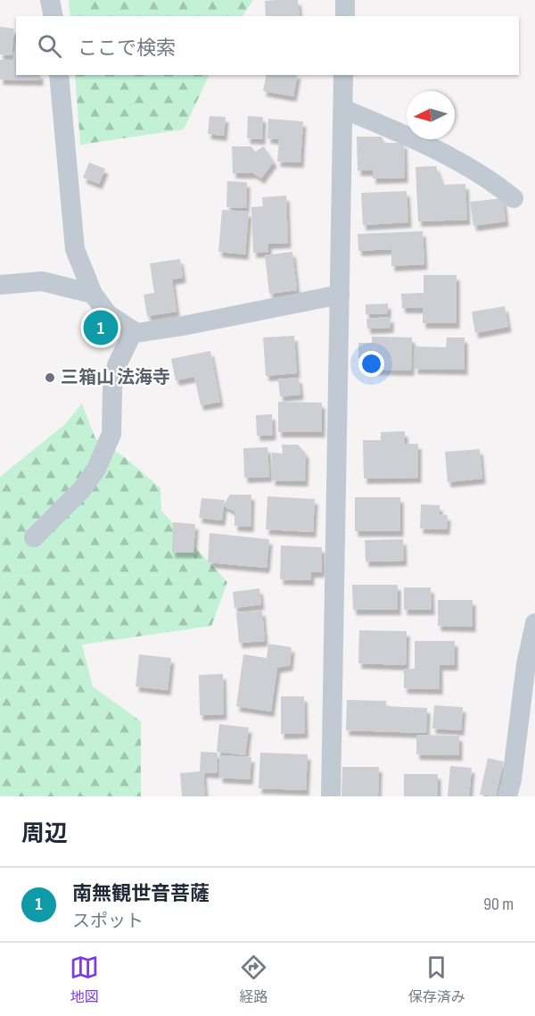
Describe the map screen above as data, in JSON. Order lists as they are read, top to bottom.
{
  "places": ["三箱山 法海寺"],
  "north": "left",
  "page": {
    "search": "ここで検索",
    "pins": "1",
    "heading": "周辺",
    "list": [
      {
        "mark": "1",
        "name": "南無観世音菩薩",
        "note": "スポット",
        "value": "90 m"
      }
    ],
    "nav": ["地図", "経路", "保存済み"]
  }
}
